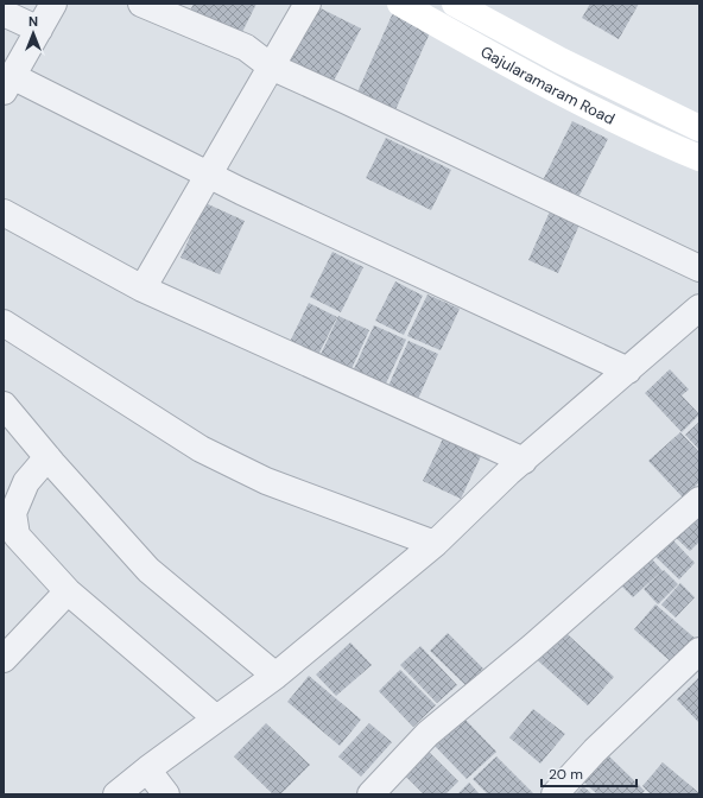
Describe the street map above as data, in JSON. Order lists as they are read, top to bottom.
{
  "streets": {
    "main road": ["Gajularamaram Road"]
  },
  "scale_bar": "20 m",
  "north": "top"
}
